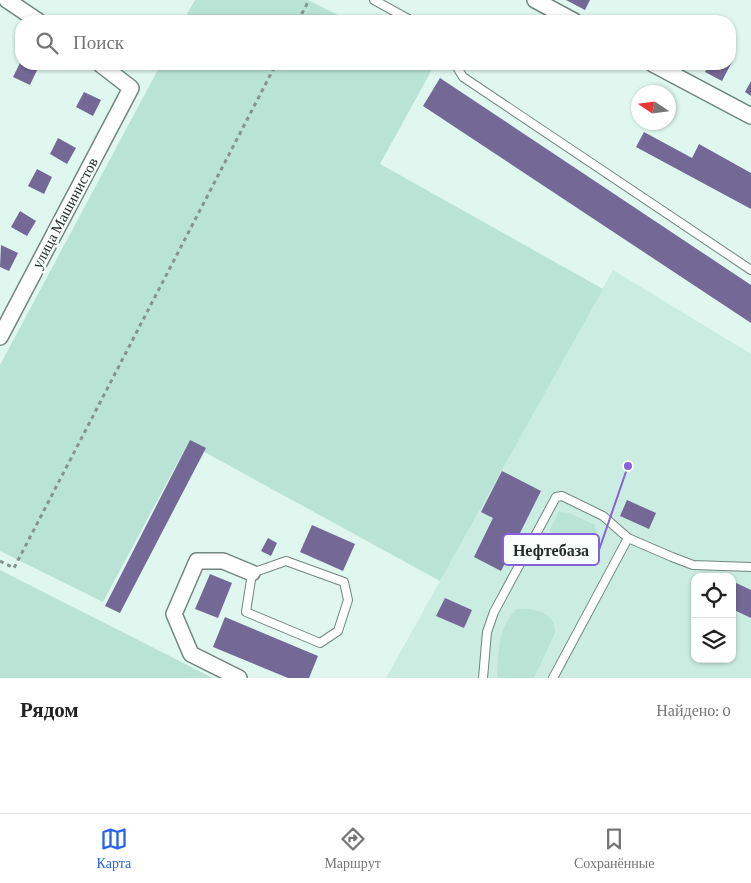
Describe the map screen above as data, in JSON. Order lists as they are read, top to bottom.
{
  "streets": {
    "street": ["улица Машинистов"]
  },
  "places": ["Нефтебаза"],
  "north": "left",
  "page": {
    "search": "Поиск",
    "heading": ["Рядом", "Найдено: 0"],
    "nav": ["Карта", "Маршрут", "Сохранённые"]
  }
}
